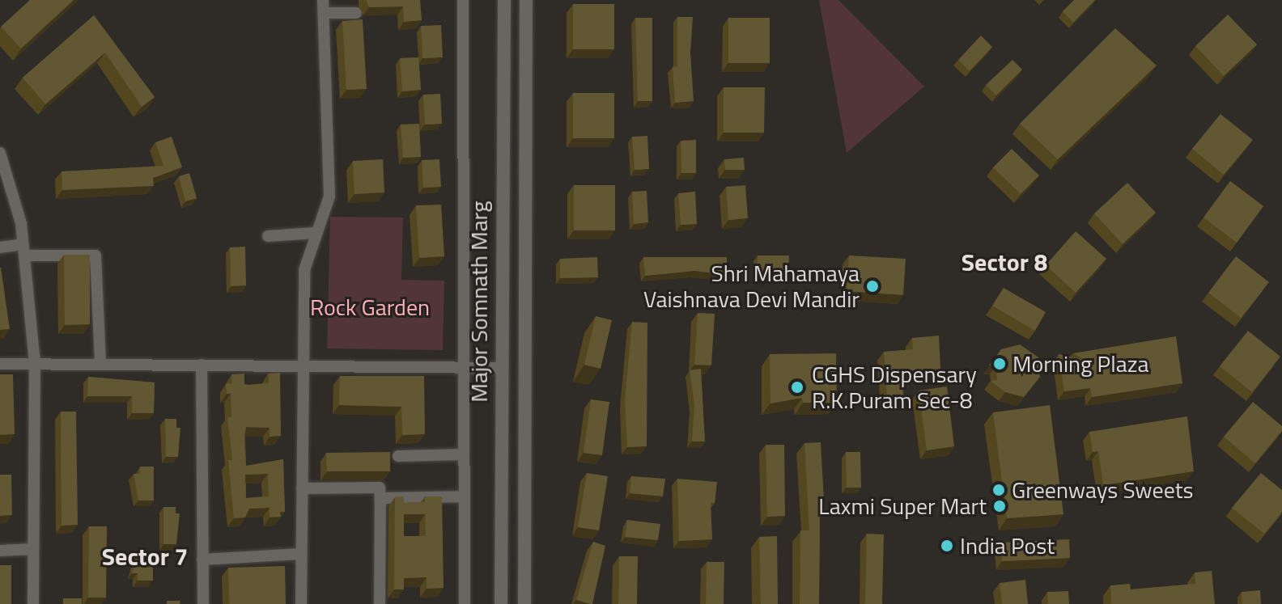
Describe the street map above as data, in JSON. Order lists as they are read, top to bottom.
{
  "streets": {
    "street": ["Major Somnath Marg"]
  },
  "districts": ["Sector 8", "Sector 7"],
  "parks": ["Rock Garden"],
  "places": [
    "Shri Mahamaya Vaishnava Devi Mandir",
    "Morning Plaza",
    "CGHS Dispensary R.K.Puram Sec-8",
    "Greenways Sweets",
    "Laxmi Super Mart",
    "India Post"
  ]
}
